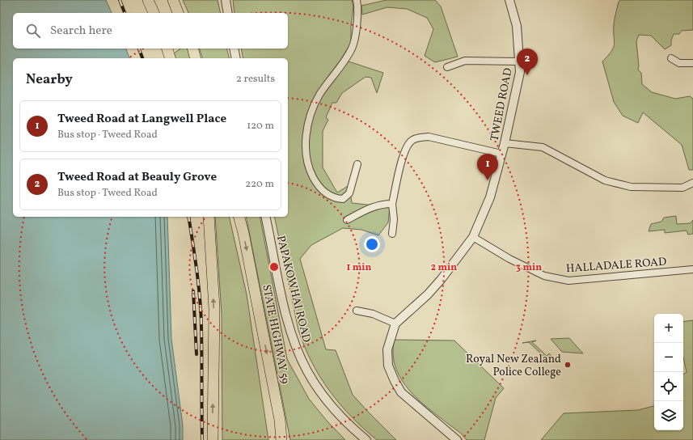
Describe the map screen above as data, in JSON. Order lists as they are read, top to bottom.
{
  "streets": {
    "main road": ["STATE HIGHWAY 59"],
    "street": ["TWEED ROAD", "HALLADALE ROAD", "PAPAKOWHAI ROAD"]
  },
  "crossings": [
    ["TWEED ROAD", "HALLADALE ROAD"]
  ],
  "places": ["Royal New Zealand Police College"],
  "page": {
    "search": "Search here",
    "pins": ["2", "1"],
    "heading": ["Nearby", "2 results"],
    "list": [
      {
        "mark": "1",
        "name": "Tweed Road at Langwell Place",
        "note": "Bus stop · Tweed Road",
        "value": "120 m"
      },
      {
        "mark": "2",
        "name": "Tweed Road at Beauly Grove",
        "note": "Bus stop · Tweed Road",
        "value": "220 m"
      }
    ],
    "map_buttons": ["+", "−"]
  },
  "rings": ["1 min", "2 min", "3 min"]
}
